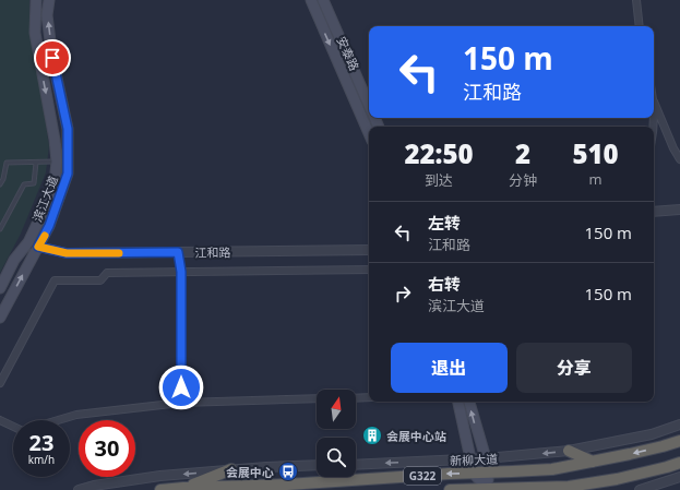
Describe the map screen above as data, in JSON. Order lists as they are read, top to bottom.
{
  "streets": {
    "highway": ["新柳大道", "G322"],
    "main road": ["安泰路", "滨江大道"],
    "street": ["江和路"]
  },
  "crossings": [
    ["滨江大道", "江和路"]
  ],
  "places": {
    "building": ["会展中心站"],
    "bus stop": ["会展中心"]
  },
  "north": "top",
  "page": {
    "turn": ["150 m", "江和路"],
    "eta": [
      "22:50",
      "到达",
      "2",
      "分钟",
      "510",
      "m"
    ],
    "list": [
      {
        "name": "左转",
        "note": "江和路",
        "value": "150 m"
      },
      {
        "name": "右转",
        "note": "滨江大道",
        "value": "150 m"
      }
    ],
    "buttons": ["退出", "分享"],
    "speed": "23 km/h",
    "limit": "30"
  }
}
